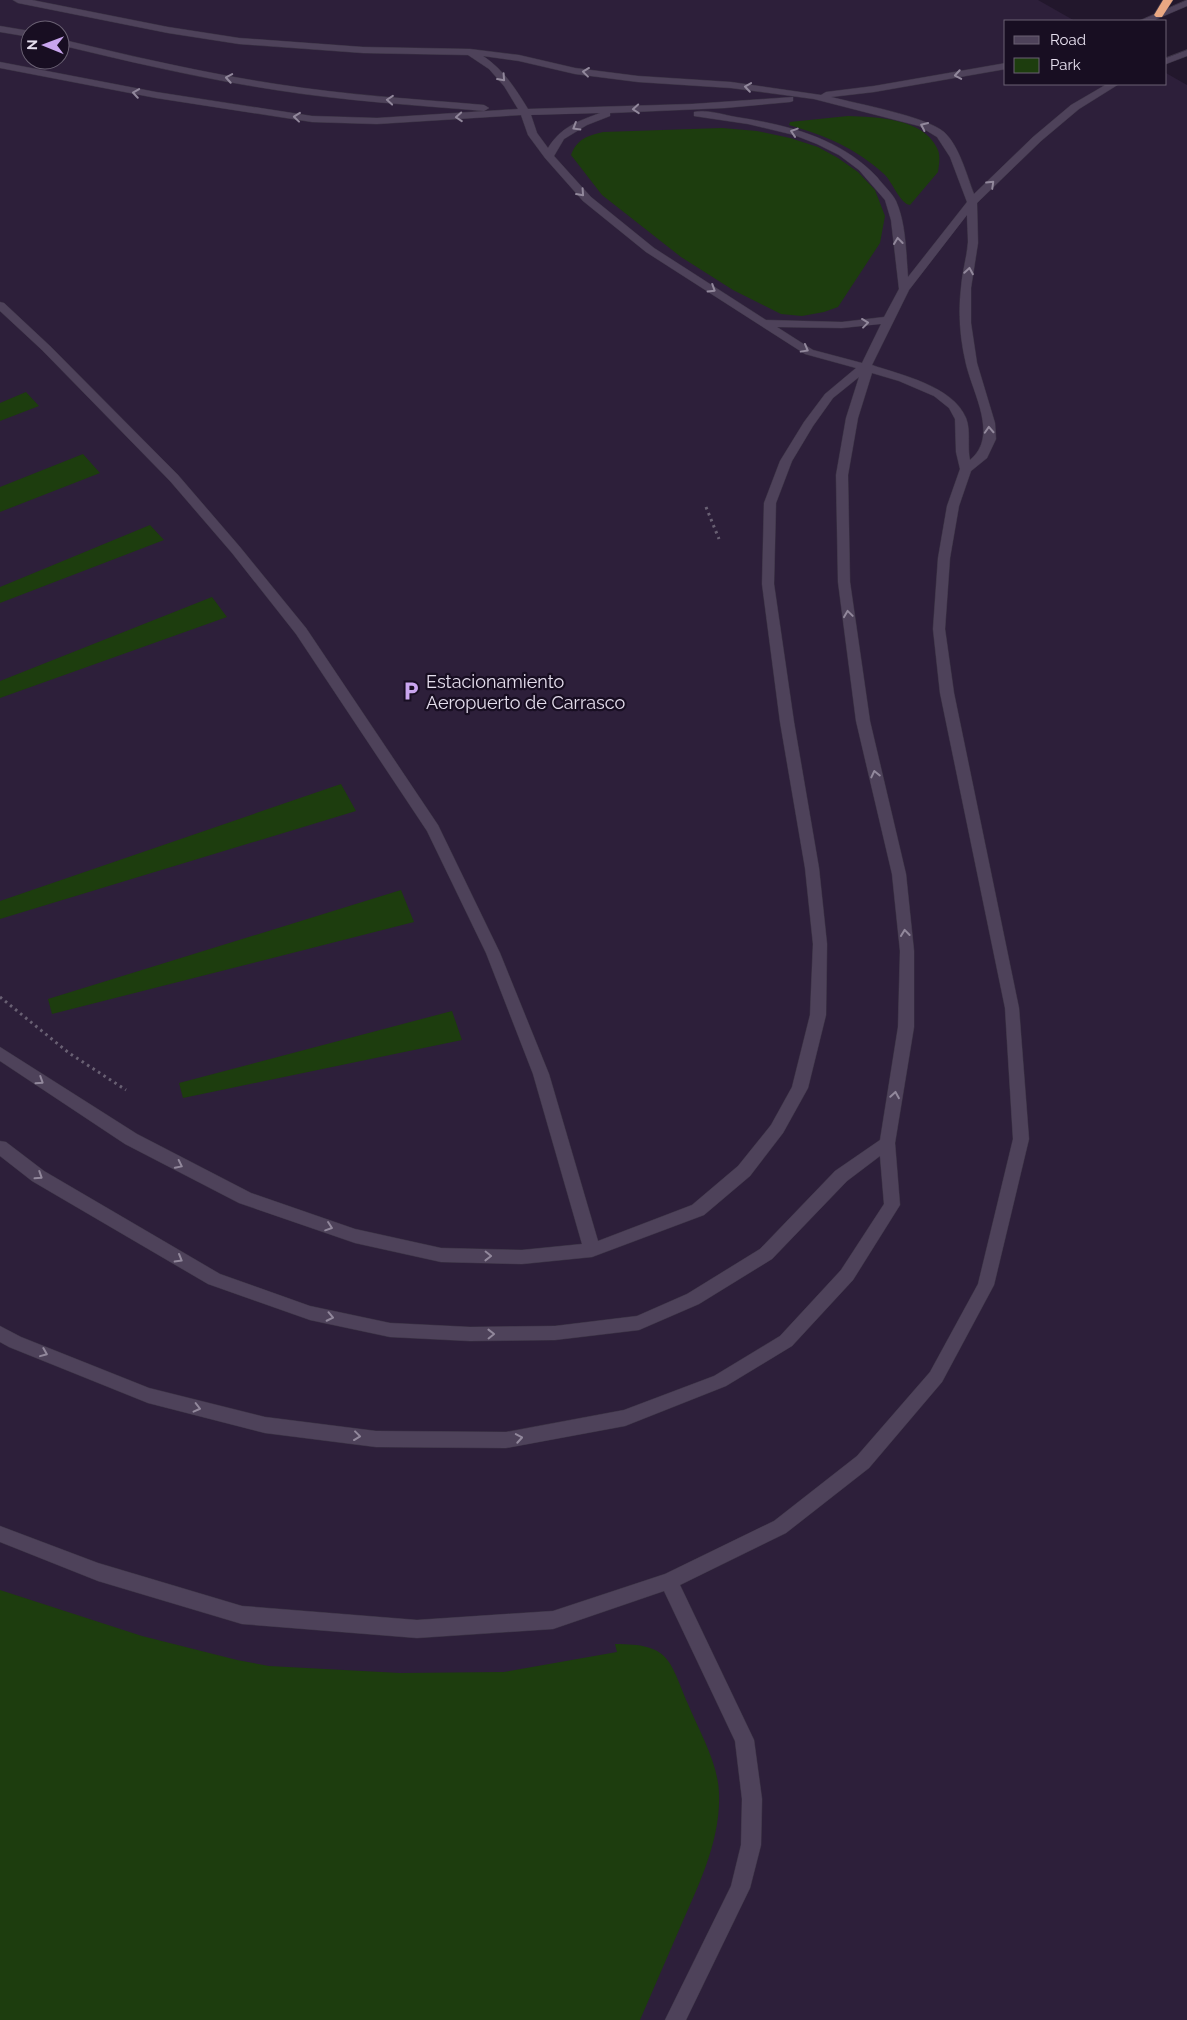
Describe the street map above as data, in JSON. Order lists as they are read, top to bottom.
{
  "places": {
    "parking": ["Estacionamiento Aeropuerto de Carrasco"]
  },
  "legend": ["Road", "Park"],
  "north": "left"
}
